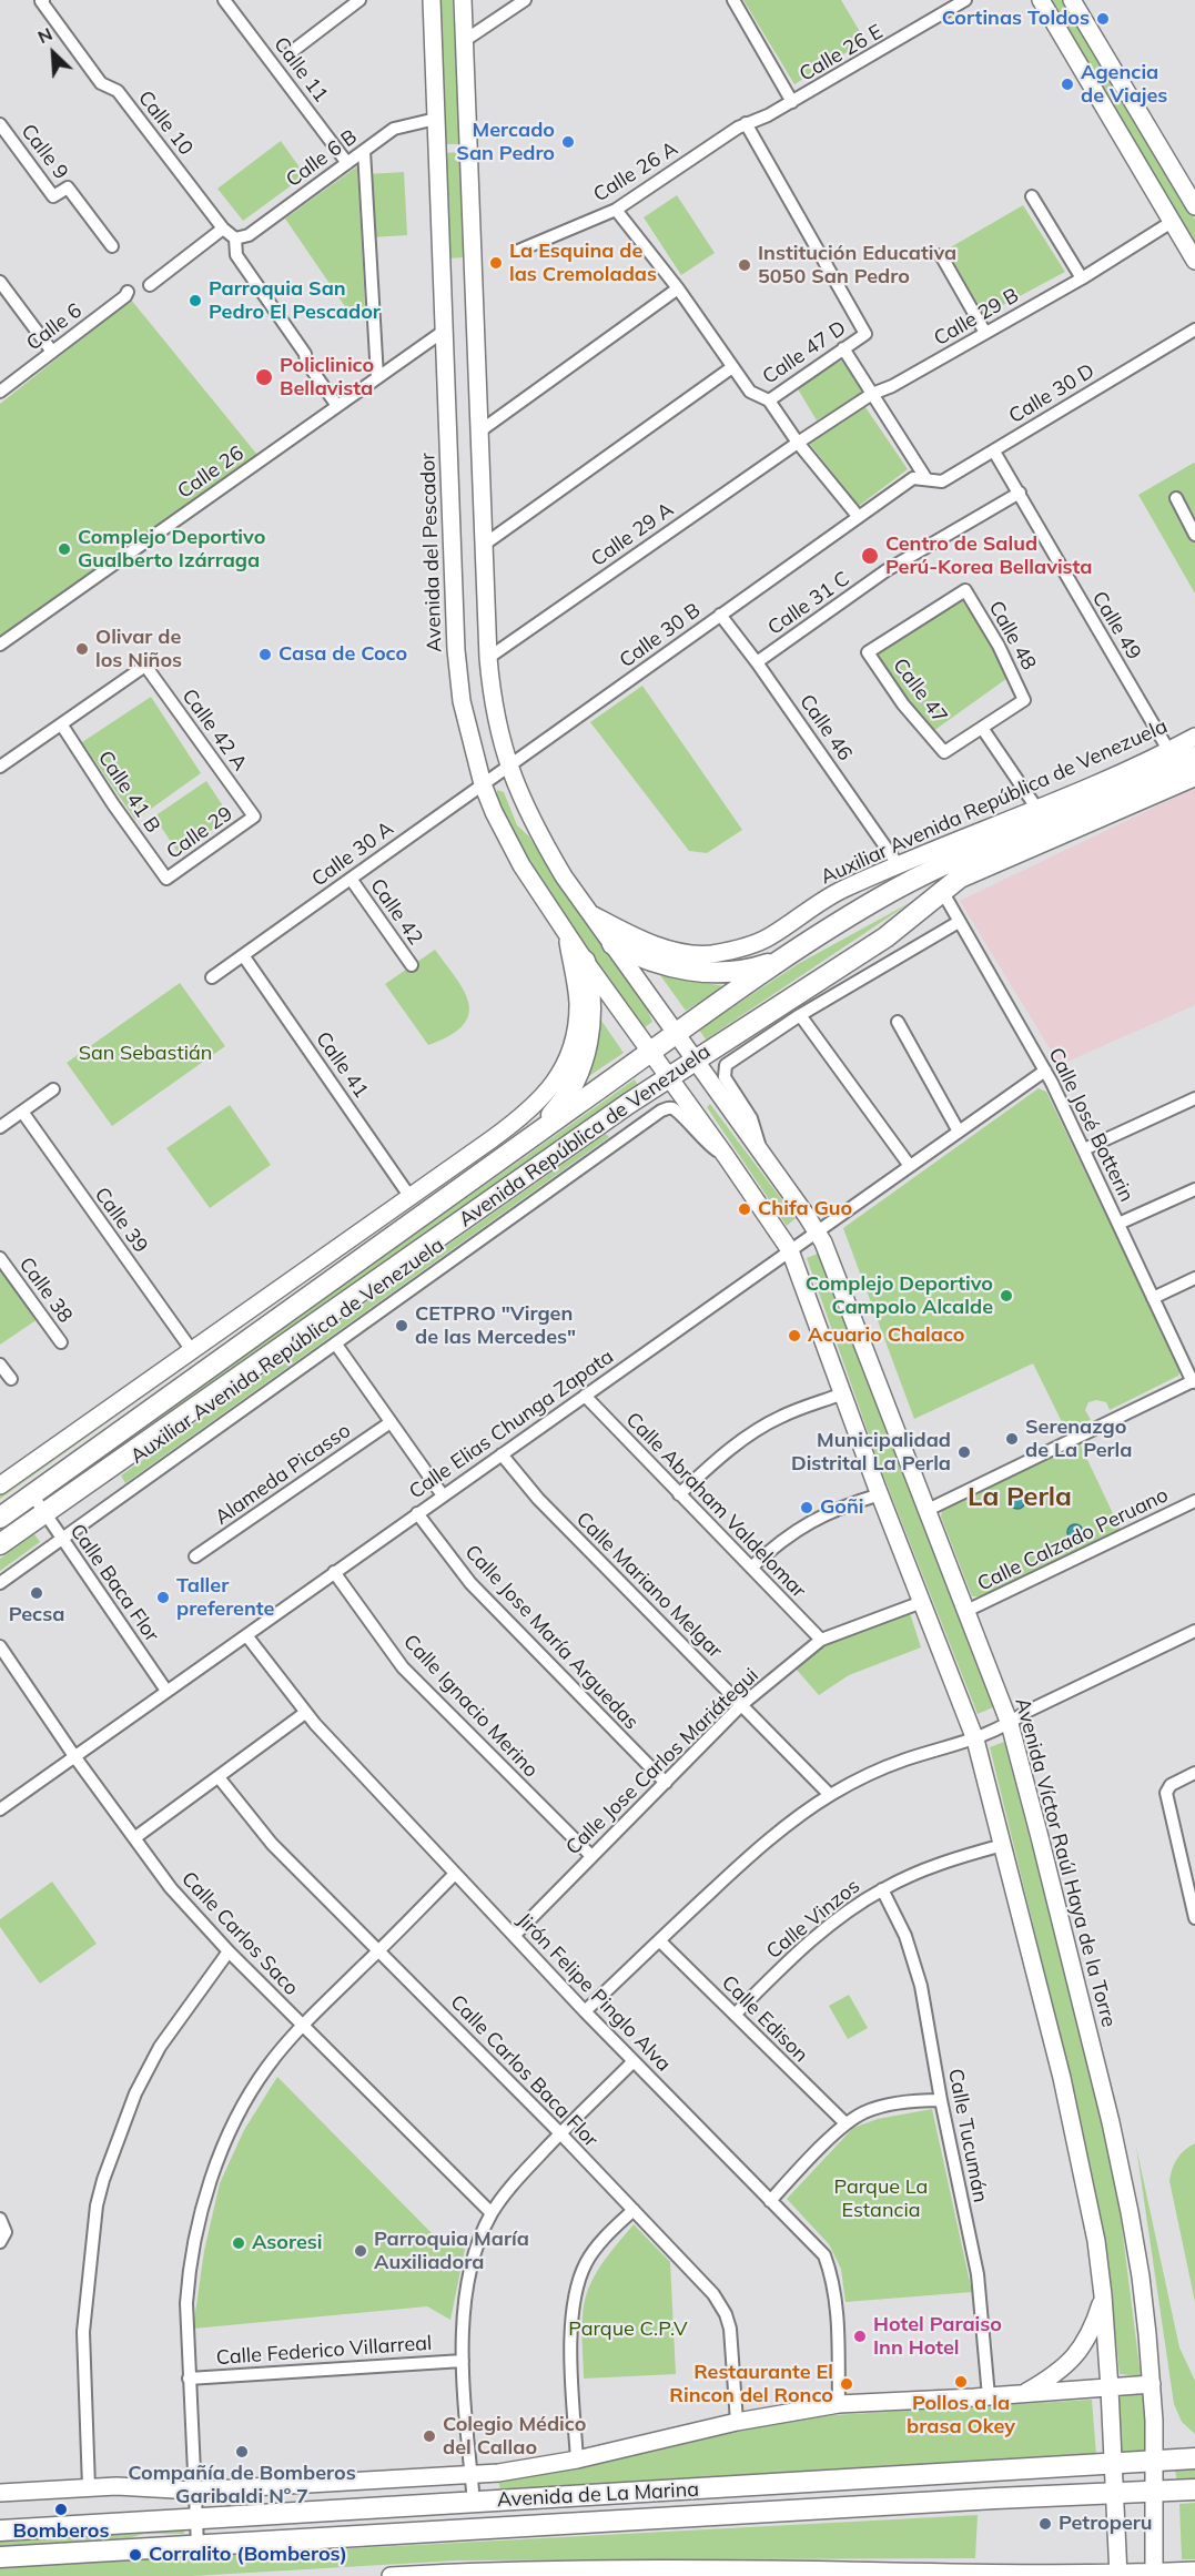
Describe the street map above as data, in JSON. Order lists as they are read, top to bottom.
{
  "streets": {
    "main road": [
      "Avenida del Pescador",
      "Auxiliar Avenida República de Venezuela",
      "Avenida República de Venezuela",
      "Avenida Víctor Raúl Haya de la Torre",
      "Avenida de La Marina"
    ],
    "street": [
      "Calle 26 E",
      "Calle 11",
      "Calle 10",
      "Calle 9",
      "Calle 6 B",
      "Calle 26 A",
      "Calle 29 B",
      "Calle 6",
      "Calle 47 D",
      "Calle 30 D",
      "Calle 26",
      "Calle 29 A",
      "Calle 31 C",
      "Calle 49",
      "Calle 30 B",
      "Calle 48",
      "Calle 47",
      "Calle 46",
      "Calle 42 A",
      "Calle 41 B",
      "Calle 29",
      "Calle 30 A",
      "Calle 42",
      "Calle 41",
      "Calle José Botterin",
      "Calle 39",
      "Calle 38",
      "Calle Elias Chunga Zapata",
      "Alameda Picasso",
      "Calle Abraham Valdelomar",
      "Calle Calzado Peruano",
      "Calle Baca Flor",
      "Calle Mariano Melgar",
      "Calle Jose María Arguedas",
      "Calle Ignacio Merino",
      "Calle Jose Carlos Mariátegui",
      "Calle Vinzos",
      "Calle Carlos Saco",
      "Jirón Felipe Pinglo Alva",
      "Calle Edison",
      "Calle Carlos Baca Flor",
      "Calle Tucumán",
      "Calle Federico Villarreal"
    ]
  },
  "crossings": [
    ["Calle 26 E", "Calle 26 A"],
    ["Calle 11", "Calle 6 B"],
    ["Calle 10", "Calle 6 B"],
    ["Calle 6 B", "Avenida del Pescador"],
    ["Calle 26 A", "Calle 47 D"],
    ["Calle 29 B", "Calle 29 A"],
    ["Calle 30 D", "Calle 49"],
    ["Calle 30 D", "Calle 30 B"],
    ["Calle 26", "Avenida del Pescador"],
    ["Avenida del Pescador", "Calle 30 B"],
    ["Avenida del Pescador", "Calle 30 A"],
    ["Avenida del Pescador", "Avenida República de Venezuela"],
    ["Calle 31 C", "Calle 49"],
    ["Calle 31 C", "Calle 46"],
    ["Calle 49", "Auxiliar Avenida República de Venezuela"],
    ["Calle 30 B", "Calle 46"],
    ["Calle 30 B", "Calle 30 A"],
    ["Calle 48", "Calle 47"],
    ["Calle 46", "Auxiliar Avenida República de Venezuela"],
    ["Calle 42 A", "Calle 41 B"],
    ["Calle 42 A", "Calle 29"],
    ["Calle 41 B", "Calle 29"],
    ["Auxiliar Avenida República de Venezuela", "Calle Baca Flor"],
    ["Calle 30 A", "Calle 42"],
    ["Calle 30 A", "Calle 41"],
    ["Calle José Botterin", "Avenida República de Venezuela"],
    ["Calle José Botterin", "Calle Elias Chunga Zapata"],
    ["Avenida República de Venezuela", "Calle Baca Flor"],
    ["Avenida República de Venezuela", "Avenida Víctor Raúl Haya de la Torre"],
    ["Calle Elias Chunga Zapata", "Calle Abraham Valdelomar"],
    ["Calle Elias Chunga Zapata", "Calle Baca Flor"],
    ["Calle Elias Chunga Zapata", "Calle Mariano Melgar"],
    ["Calle Elias Chunga Zapata", "Calle Jose María Arguedas"],
    ["Calle Elias Chunga Zapata", "Calle Ignacio Merino"],
    ["Calle Elias Chunga Zapata", "Avenida Víctor Raúl Haya de la Torre"],
    ["Calle Elias Chunga Zapata", "Calle Carlos Saco"],
    ["Calle Elias Chunga Zapata", "Jirón Felipe Pinglo Alva"],
    ["Calle Abraham Valdelomar", "Calle Jose Carlos Mariátegui"],
    ["Calle Calzado Peruano", "Avenida Víctor Raúl Haya de la Torre"],
    ["Calle Mariano Melgar", "Calle Jose Carlos Mariátegui"],
    ["Calle Jose María Arguedas", "Calle Jose Carlos Mariátegui"],
    ["Calle Ignacio Merino", "Calle Jose Carlos Mariátegui"],
    ["Calle Jose Carlos Mariátegui", "Jirón Felipe Pinglo Alva"],
    ["Avenida Víctor Raúl Haya de la Torre", "Avenida de La Marina"],
    ["Calle Vinzos", "Calle Edison"],
    ["Calle Vinzos", "Calle Tucumán"],
    ["Jirón Felipe Pinglo Alva", "Avenida de La Marina"],
    ["Calle Carlos Baca Flor", "Avenida de La Marina"],
    ["Calle Tucumán", "Avenida de La Marina"]
  ],
  "districts": ["La Perla"],
  "parks": ["San Sebastián", "Parque La Estancia", "Parque C.P.V"],
  "places": [
    "Cortinas Toldos",
    "Agencia de Viajes",
    "Mercado San Pedro",
    "La Esquina de las Cremoladas",
    "Institución Educativa 5050 San Pedro",
    "Parroquia San Pedro El Pescador",
    "Policlinico Bellavista",
    "Complejo Deportivo Gualberto Izárraga",
    "Centro de Salud Perú-Korea Bellavista",
    "Olivar de los Niños",
    "Casa de Coco",
    "Chifa Guo",
    "Complejo Deportivo Campolo Alcalde",
    "CETPRO \"Virgen de las Mercedes\"",
    "Acuario Chalaco",
    "Serenazgo de La Perla",
    "Municipalidad Distrital La Perla",
    "Goñi",
    "Pecsa",
    "Taller preferente",
    "Asoresi",
    "Parroquia María Auxiliadora",
    "Hotel Paraiso Inn Hotel",
    "Pollos a la brasa Okey",
    "Restaurante El Rincon del Ronco",
    "Colegio Médico del Callao",
    "Compañía de Bomberos Garibaldi Nº 7",
    "Bomberos",
    "Petroperu",
    "Corralito (Bomberos)"
  ],
  "north": "top left"
}
